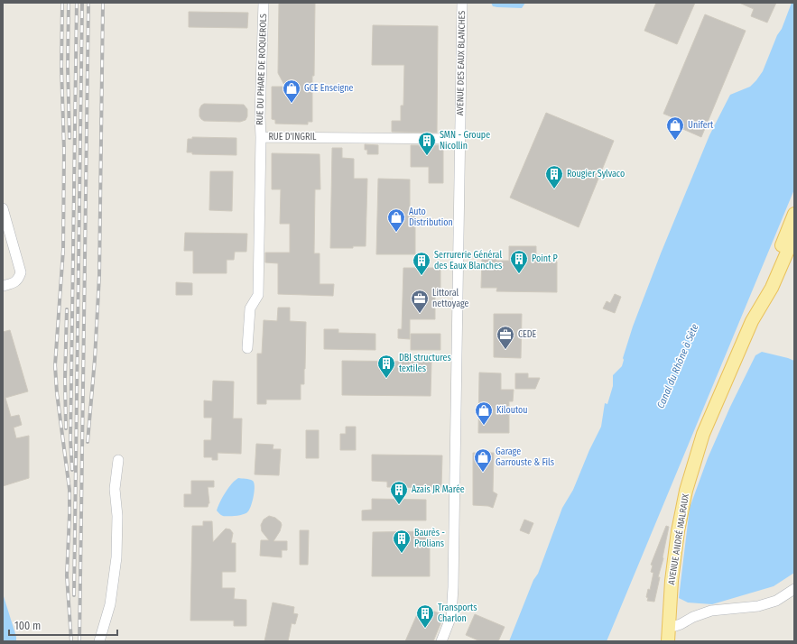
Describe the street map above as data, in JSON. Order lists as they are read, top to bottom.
{
  "streets": {
    "main road": ["AVENUE ANDRÉ MALRAUX"],
    "street": ["AVENUE DES EAUX BLANCHES", "RUE DU PHARE DE ROQUEROLS", "RUE D'INGRIL"]
  },
  "crossings": [
    ["AVENUE DES EAUX BLANCHES", "RUE D'INGRIL"],
    ["RUE DU PHARE DE ROQUEROLS", "RUE D'INGRIL"]
  ],
  "water": ["Canal du Rhône à Sète"],
  "places": {
    "shop": [
      "GCE Enseigne",
      "Unifert",
      "Auto Distribution",
      "Kiloutou",
      "Garage Garrouste & Fils"
    ],
    "building": [
      "SMN - Groupe Nicollin",
      "Rougier Sylvaco",
      "Point P",
      "Serrurerie Général des Eaux Blanches",
      "DBI structures textiles",
      "Azais JR Marée",
      "Baurès - Prolians",
      "Transports Charlon"
    ],
    "office": ["Littoral nettoyage", "CEDE"]
  },
  "scale_bar": "100 m"
}
